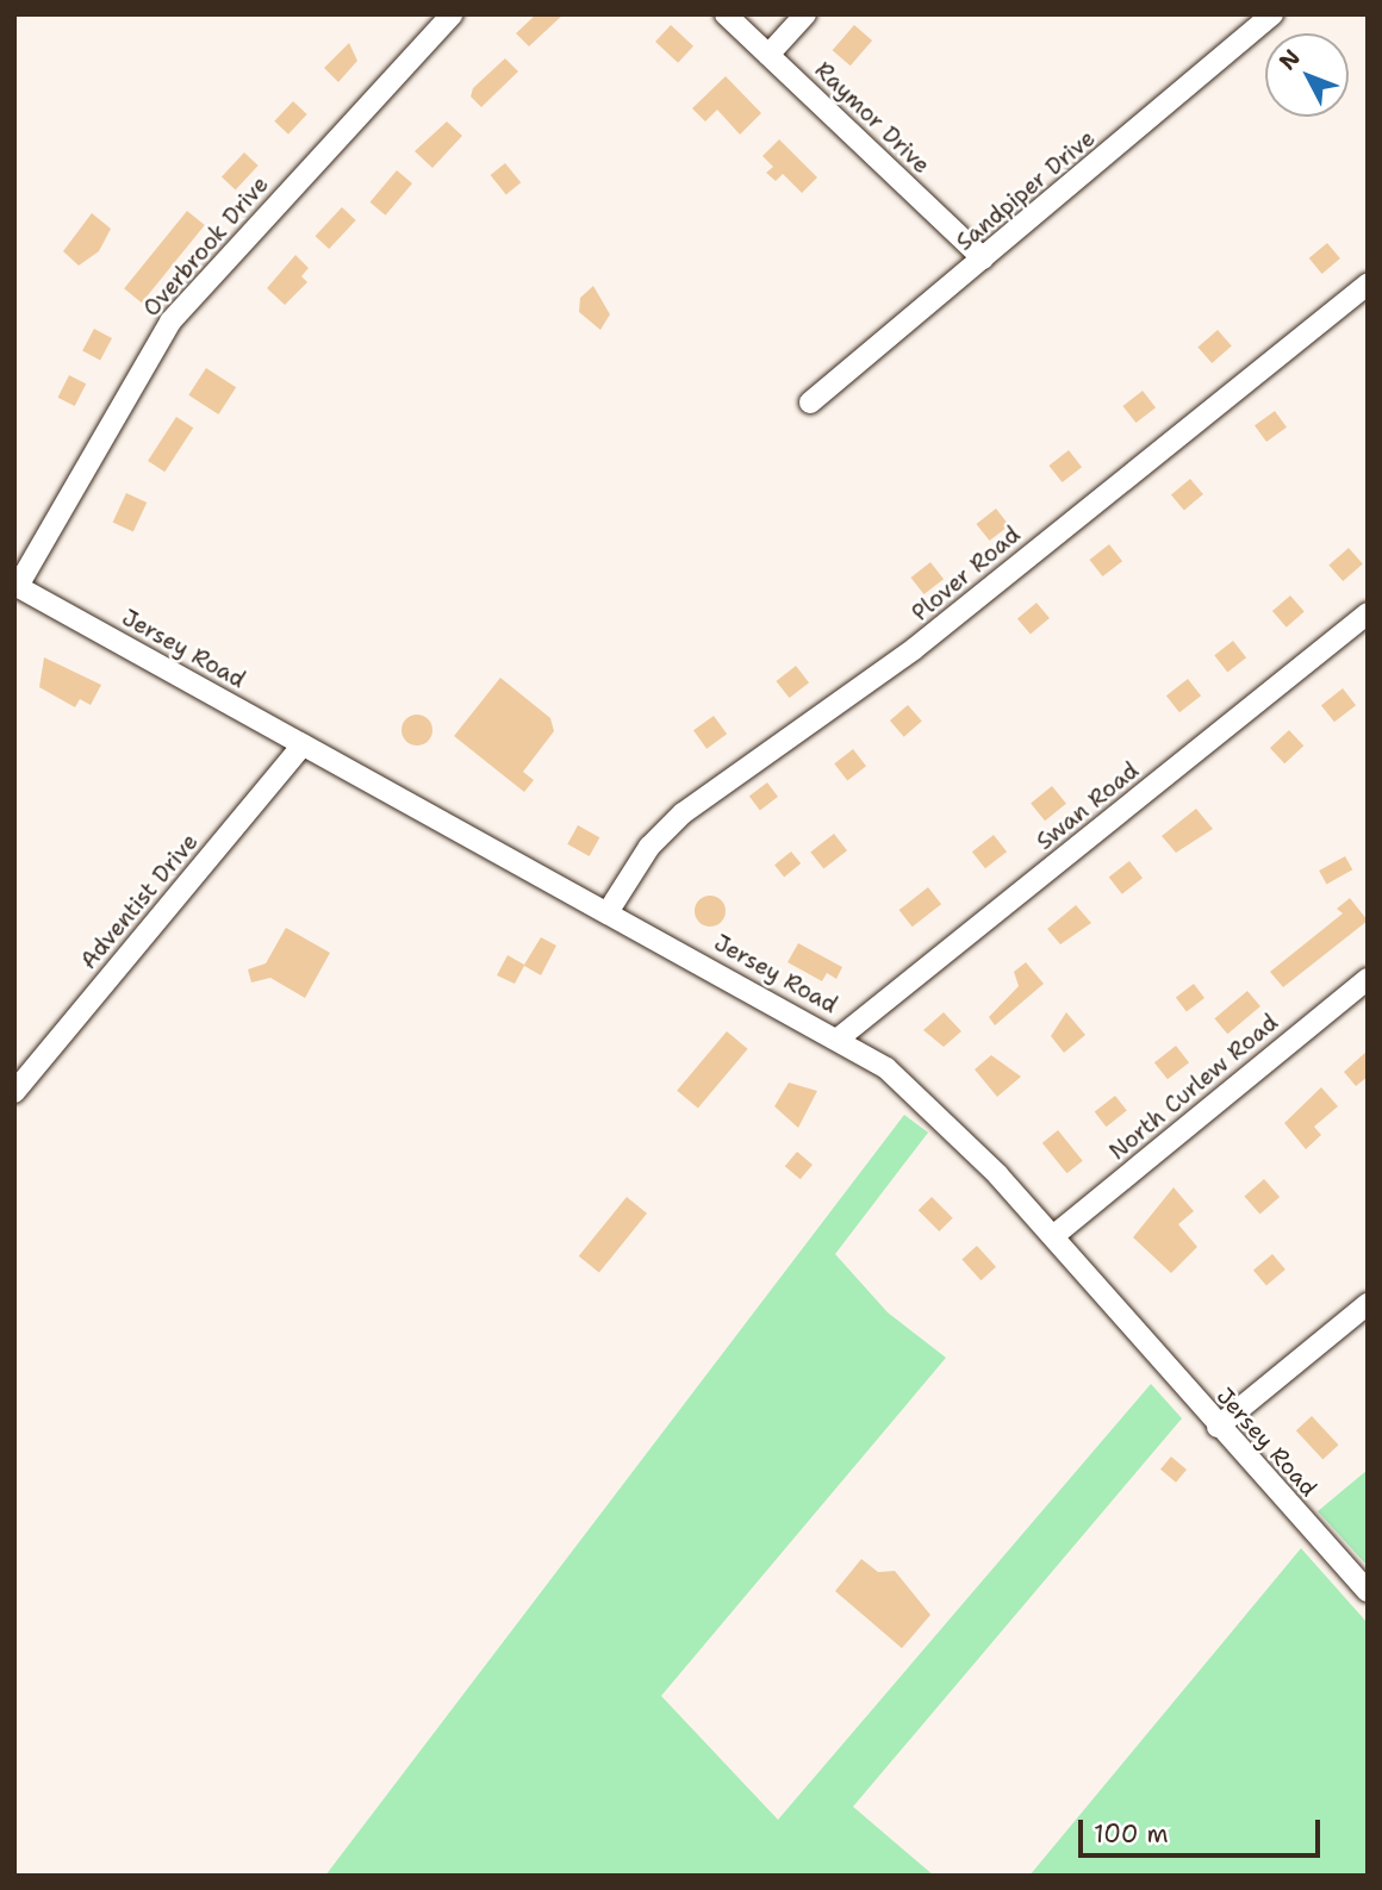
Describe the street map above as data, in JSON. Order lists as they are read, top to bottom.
{
  "streets": {
    "street": [
      "Raymor Drive",
      "Sandpiper Drive",
      "Overbrook Drive",
      "Plover Road",
      "Jersey Road",
      "Swan Road",
      "Adventist Drive",
      "North Curlew Road"
    ]
  },
  "crossings": [
    ["Raymor Drive", "Sandpiper Drive"],
    ["Overbrook Drive", "Jersey Road"],
    ["Plover Road", "Jersey Road"],
    ["Jersey Road", "Swan Road"],
    ["Jersey Road", "Adventist Drive"],
    ["Jersey Road", "North Curlew Road"]
  ],
  "scale_bar": "100 m",
  "north": "top left"
}
